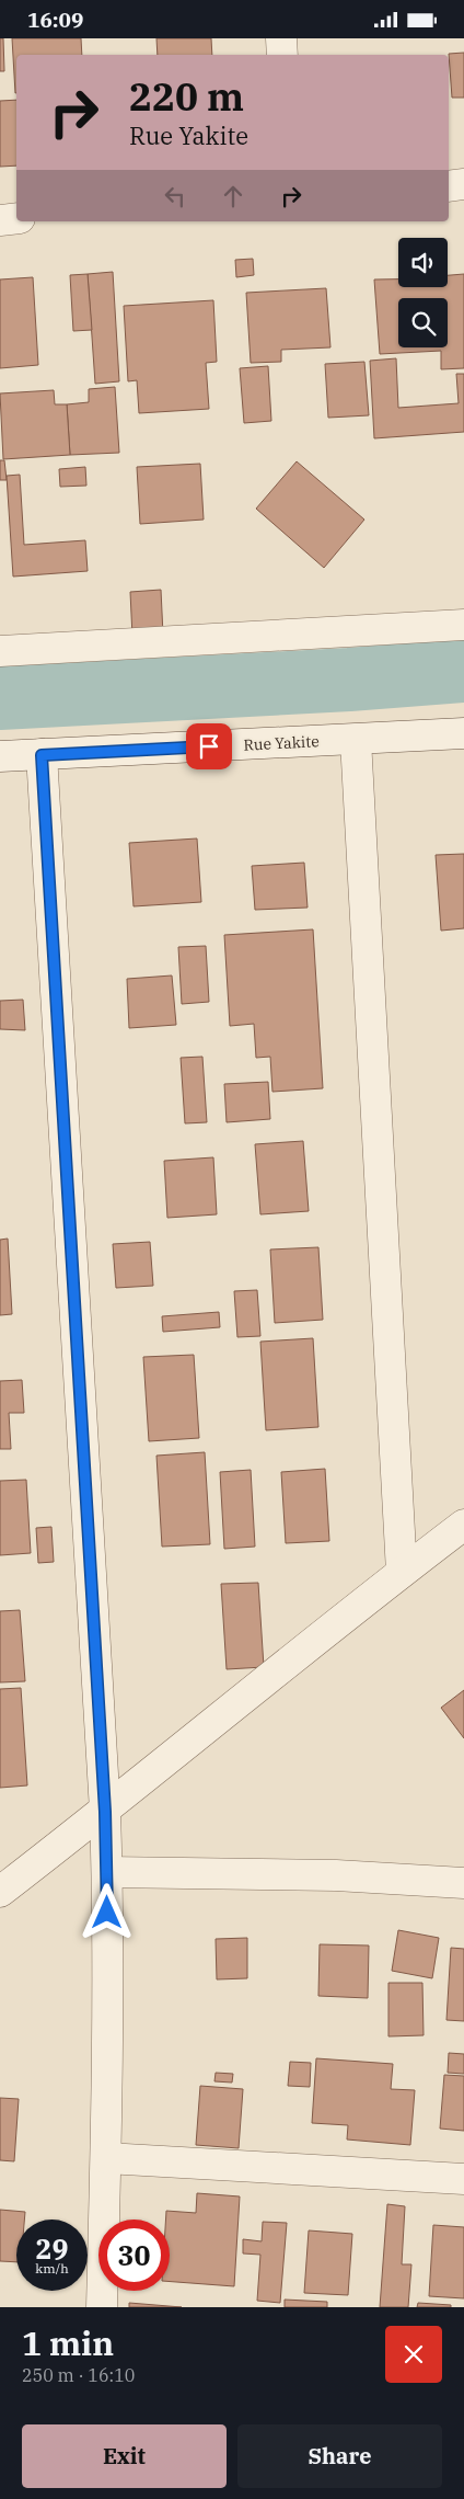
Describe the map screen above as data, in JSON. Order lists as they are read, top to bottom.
{
  "streets": {
    "street": ["Rue Yakite"]
  },
  "page": {
    "status": "16:09",
    "turn": ["220 m", "Rue Yakite"],
    "speed": "29 km/h",
    "limit": "30",
    "heading": ["1 min", "250 m · 16:10"],
    "buttons": ["Exit", "Share"]
  }
}
